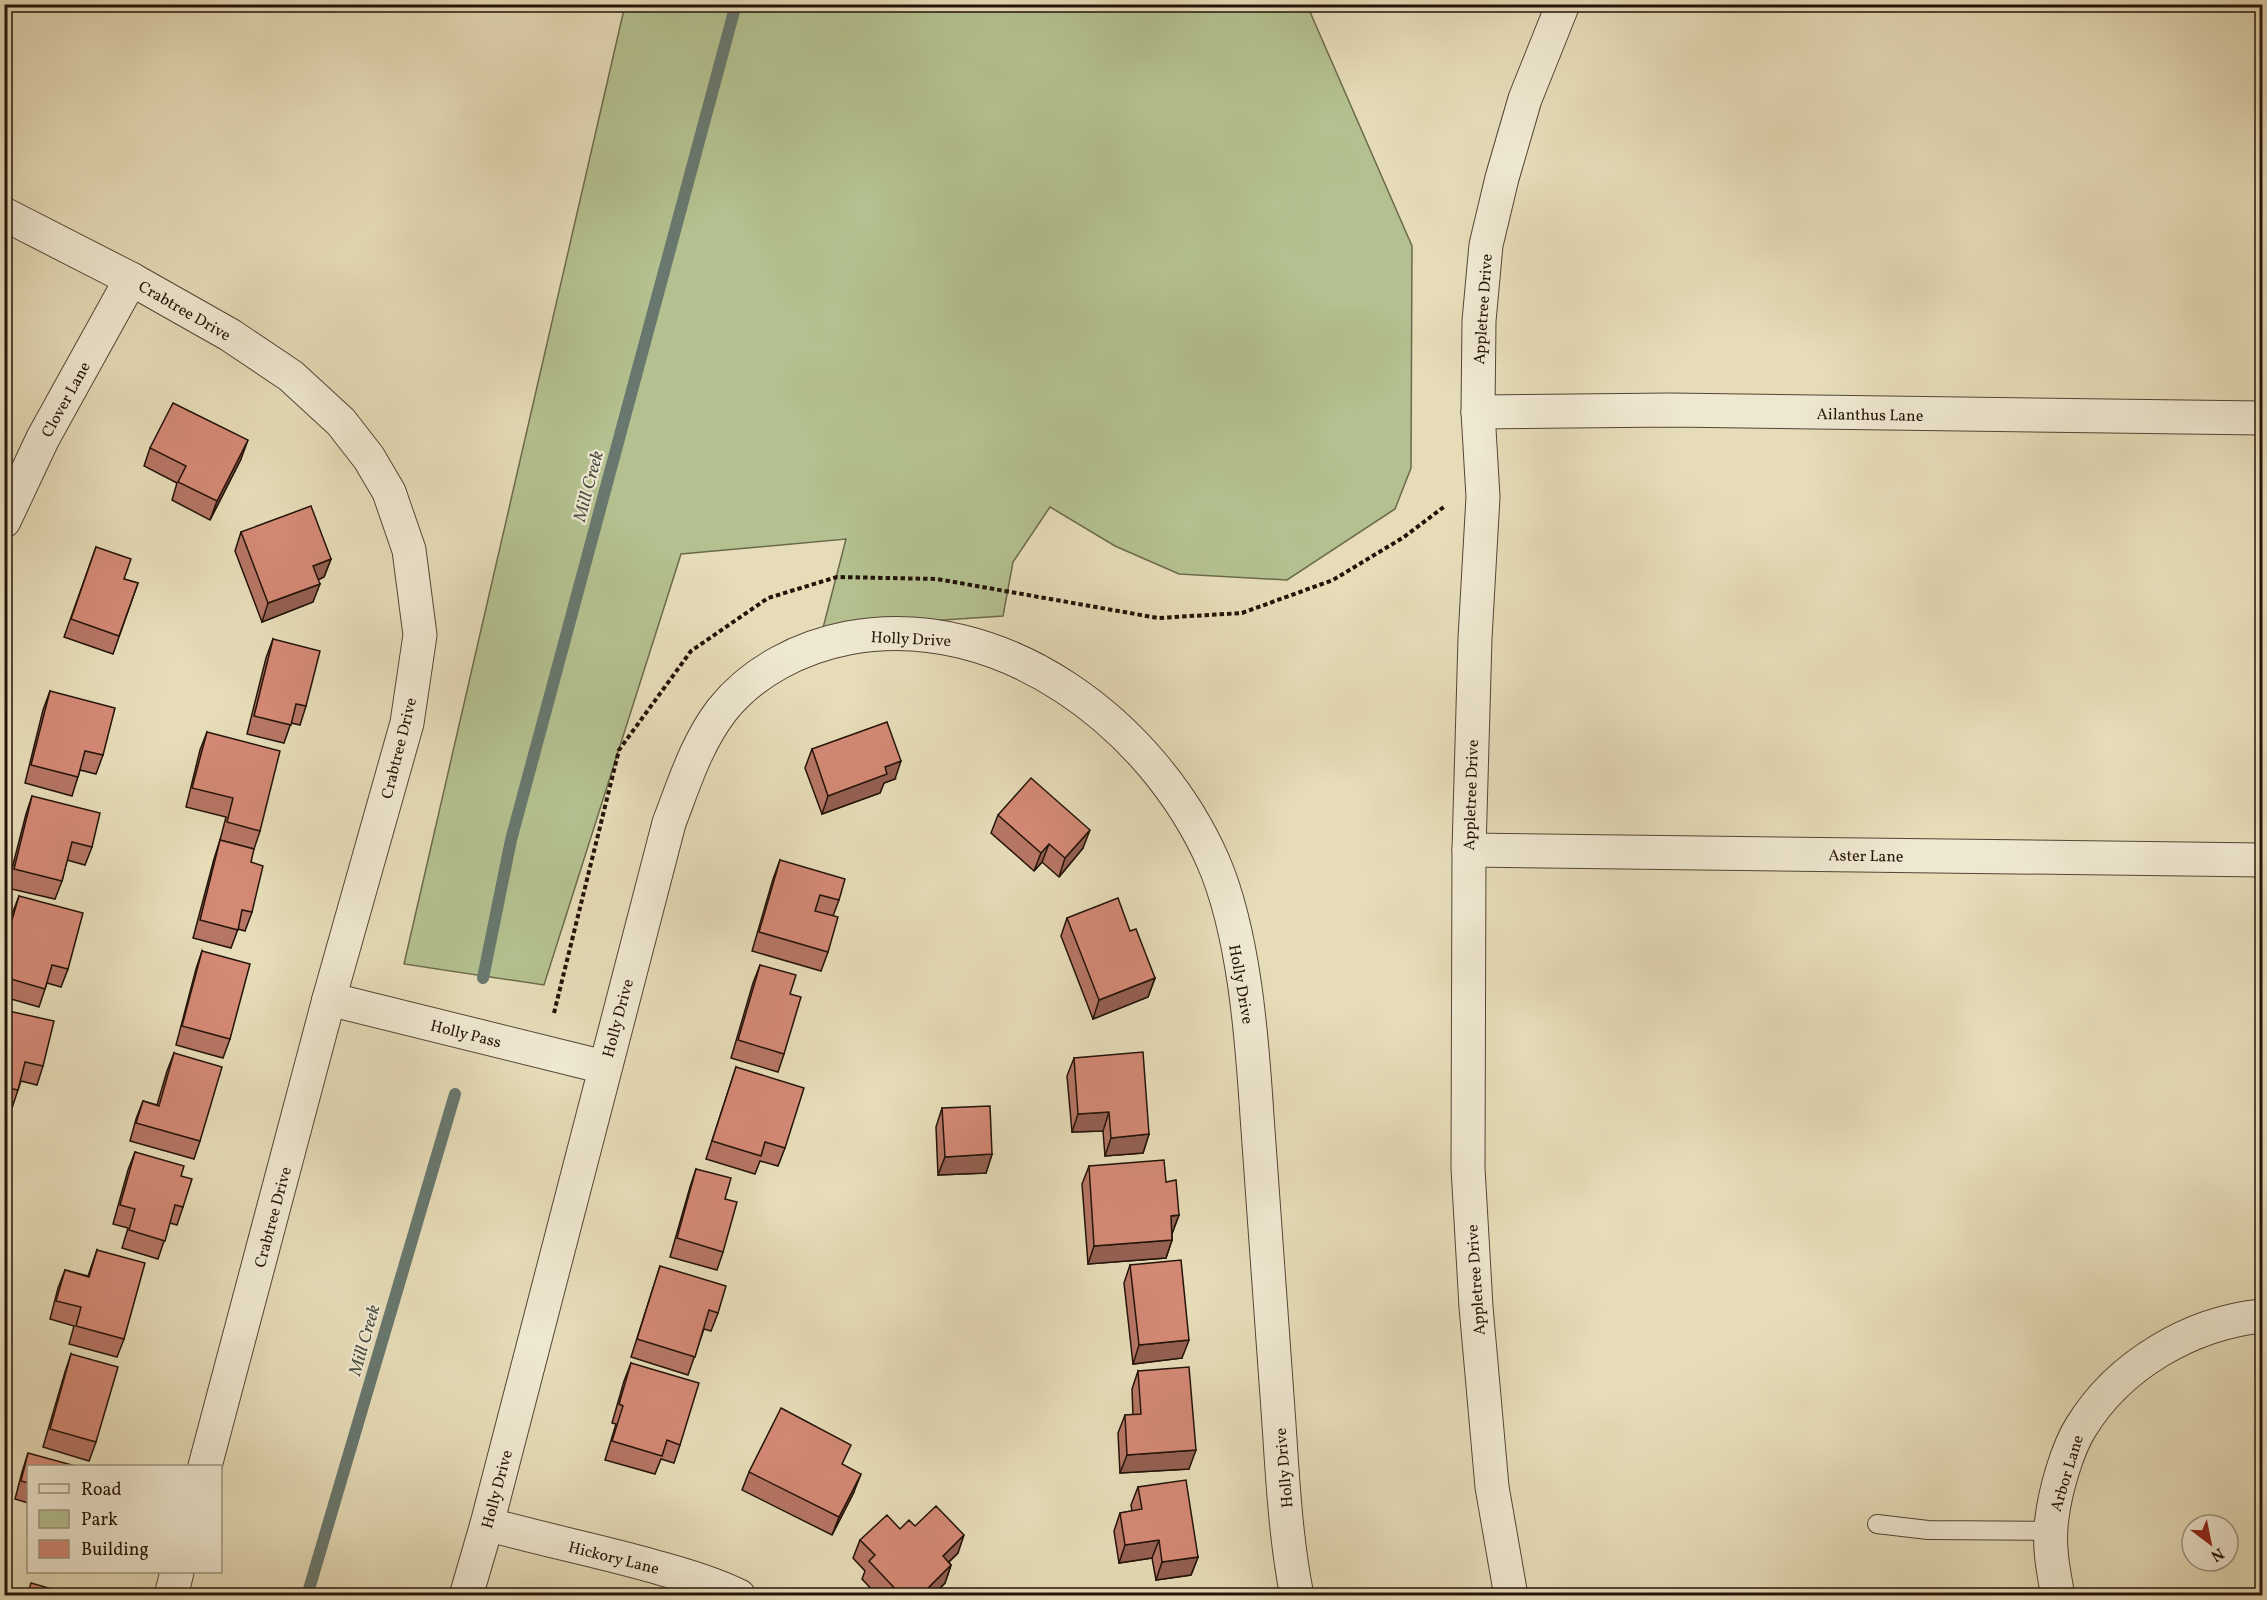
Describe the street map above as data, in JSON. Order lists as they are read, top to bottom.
{
  "streets": {
    "street": [
      "Appletree Drive",
      "Crabtree Drive",
      "Clover Lane",
      "Ailanthus Lane",
      "Holly Drive",
      "Aster Lane",
      "Holly Pass",
      "Arbor Lane",
      "Hickory Lane"
    ]
  },
  "crossings": [
    ["Appletree Drive", "Ailanthus Lane"],
    ["Appletree Drive", "Aster Lane"],
    ["Crabtree Drive", "Clover Lane"],
    ["Crabtree Drive", "Holly Pass"],
    ["Holly Drive", "Holly Pass"],
    ["Holly Drive", "Hickory Lane"]
  ],
  "water": ["Mill Creek"],
  "legend": ["Road", "Park", "Building"],
  "north": "bottom right"
}
